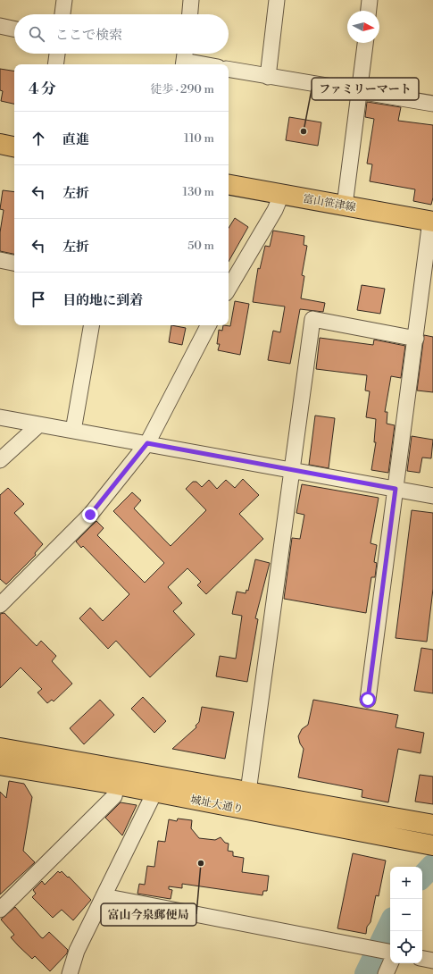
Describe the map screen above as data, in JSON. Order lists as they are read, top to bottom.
{
  "streets": {
    "main road": ["富山笹津線", "城址大通り"]
  },
  "places": ["ファミリーマート", "富山今泉郵便局"],
  "north": "right",
  "page": {
    "search": "ここで検索",
    "heading": ["4 分", "徒歩 · 290 m"],
    "list": [
      ["直進", "110 m"],
      ["左折", "130 m"],
      ["左折", "50 m"],
      "目的地に到着"
    ],
    "map_buttons": ["+", "−"]
  }
}
